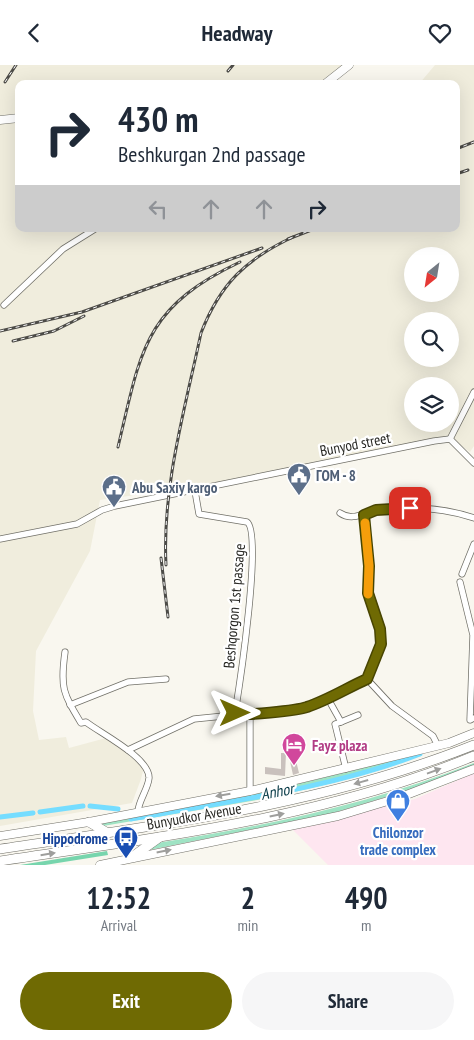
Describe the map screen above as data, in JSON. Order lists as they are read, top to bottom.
{
  "streets": {
    "main road": ["Bunyudkor Avenue"],
    "street": ["Bunyod street", "Beshqorgon 1st passage"]
  },
  "crossings": [
    ["Bunyod street", "Beshqorgon 1st passage"]
  ],
  "water": ["Anhor"],
  "places": {
    "public building": ["ГОМ - 8", "Abu Saxiy kargo"],
    "hotel": ["Fayz plaza"],
    "shop": ["Chilonzor trade complex"],
    "bus stop": ["Hippodrome"]
  },
  "north": "bottom left",
  "page": {
    "header": "Headway",
    "turn": ["430 m", "Beshkurgan 2nd passage"],
    "eta": [
      "12:52",
      "Arrival",
      "2",
      "min",
      "490",
      "m"
    ],
    "buttons": ["Exit", "Share"]
  }
}
